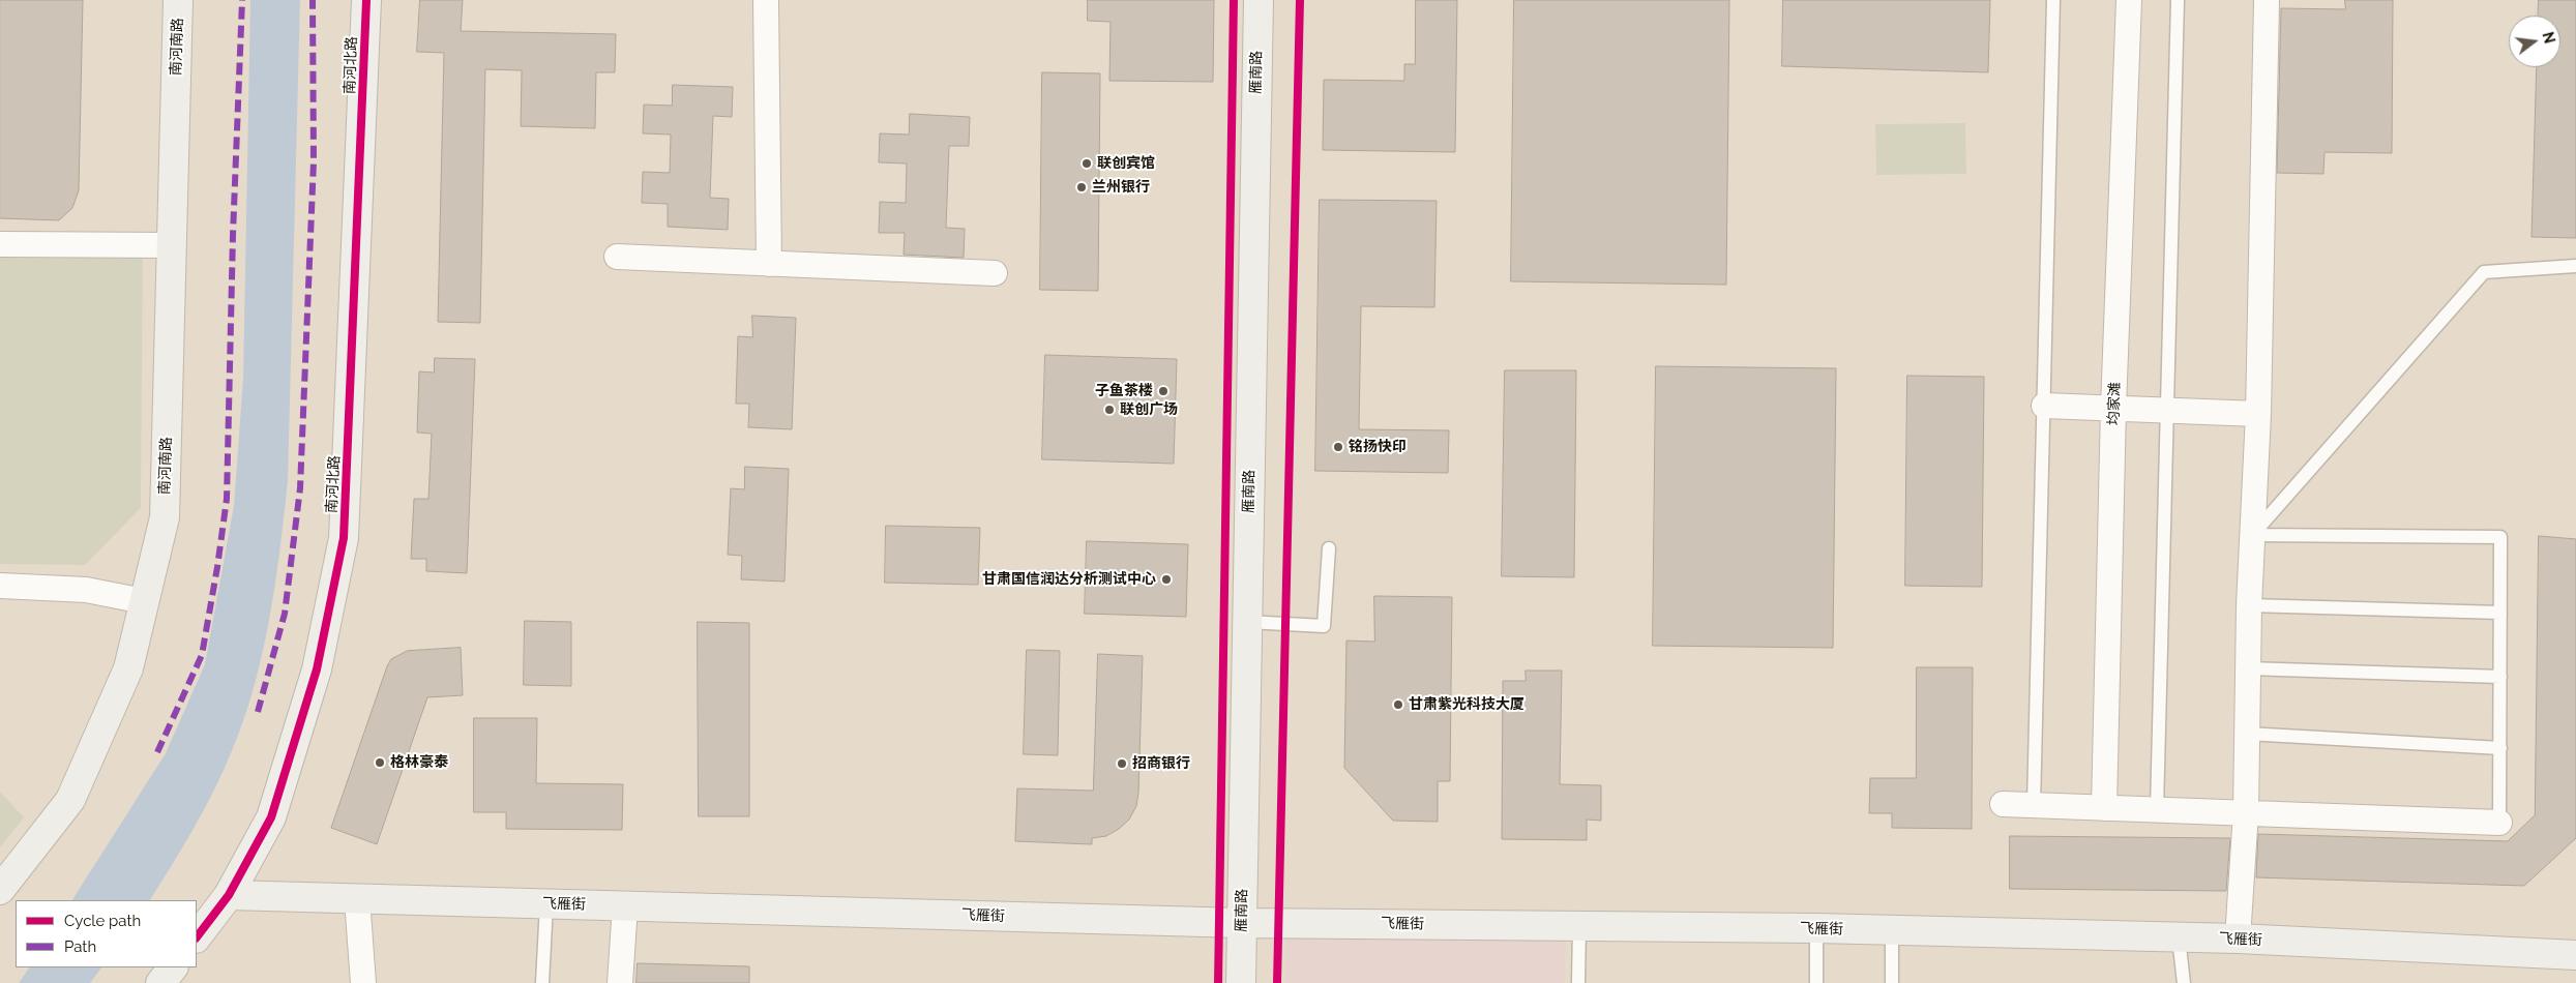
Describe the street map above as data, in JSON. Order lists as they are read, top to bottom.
{
  "streets": {
    "main road": [
      "南河南路",
      "南河北路",
      "雁南路",
      "飞雁街"
    ],
    "street": ["均家滩"]
  },
  "crossings": [
    ["南河北路", "飞雁街"],
    ["雁南路", "飞雁街"]
  ],
  "places": [
    "联创宾馆",
    "兰州银行",
    "子鱼茶楼",
    "联创广场",
    "铭扬快印",
    "甘肃国信润达分析测试中心",
    "甘肃紫光科技大厦",
    "格林豪泰",
    "招商银行"
  ],
  "legend": ["Cycle path", "Path"],
  "north": "right"
}
